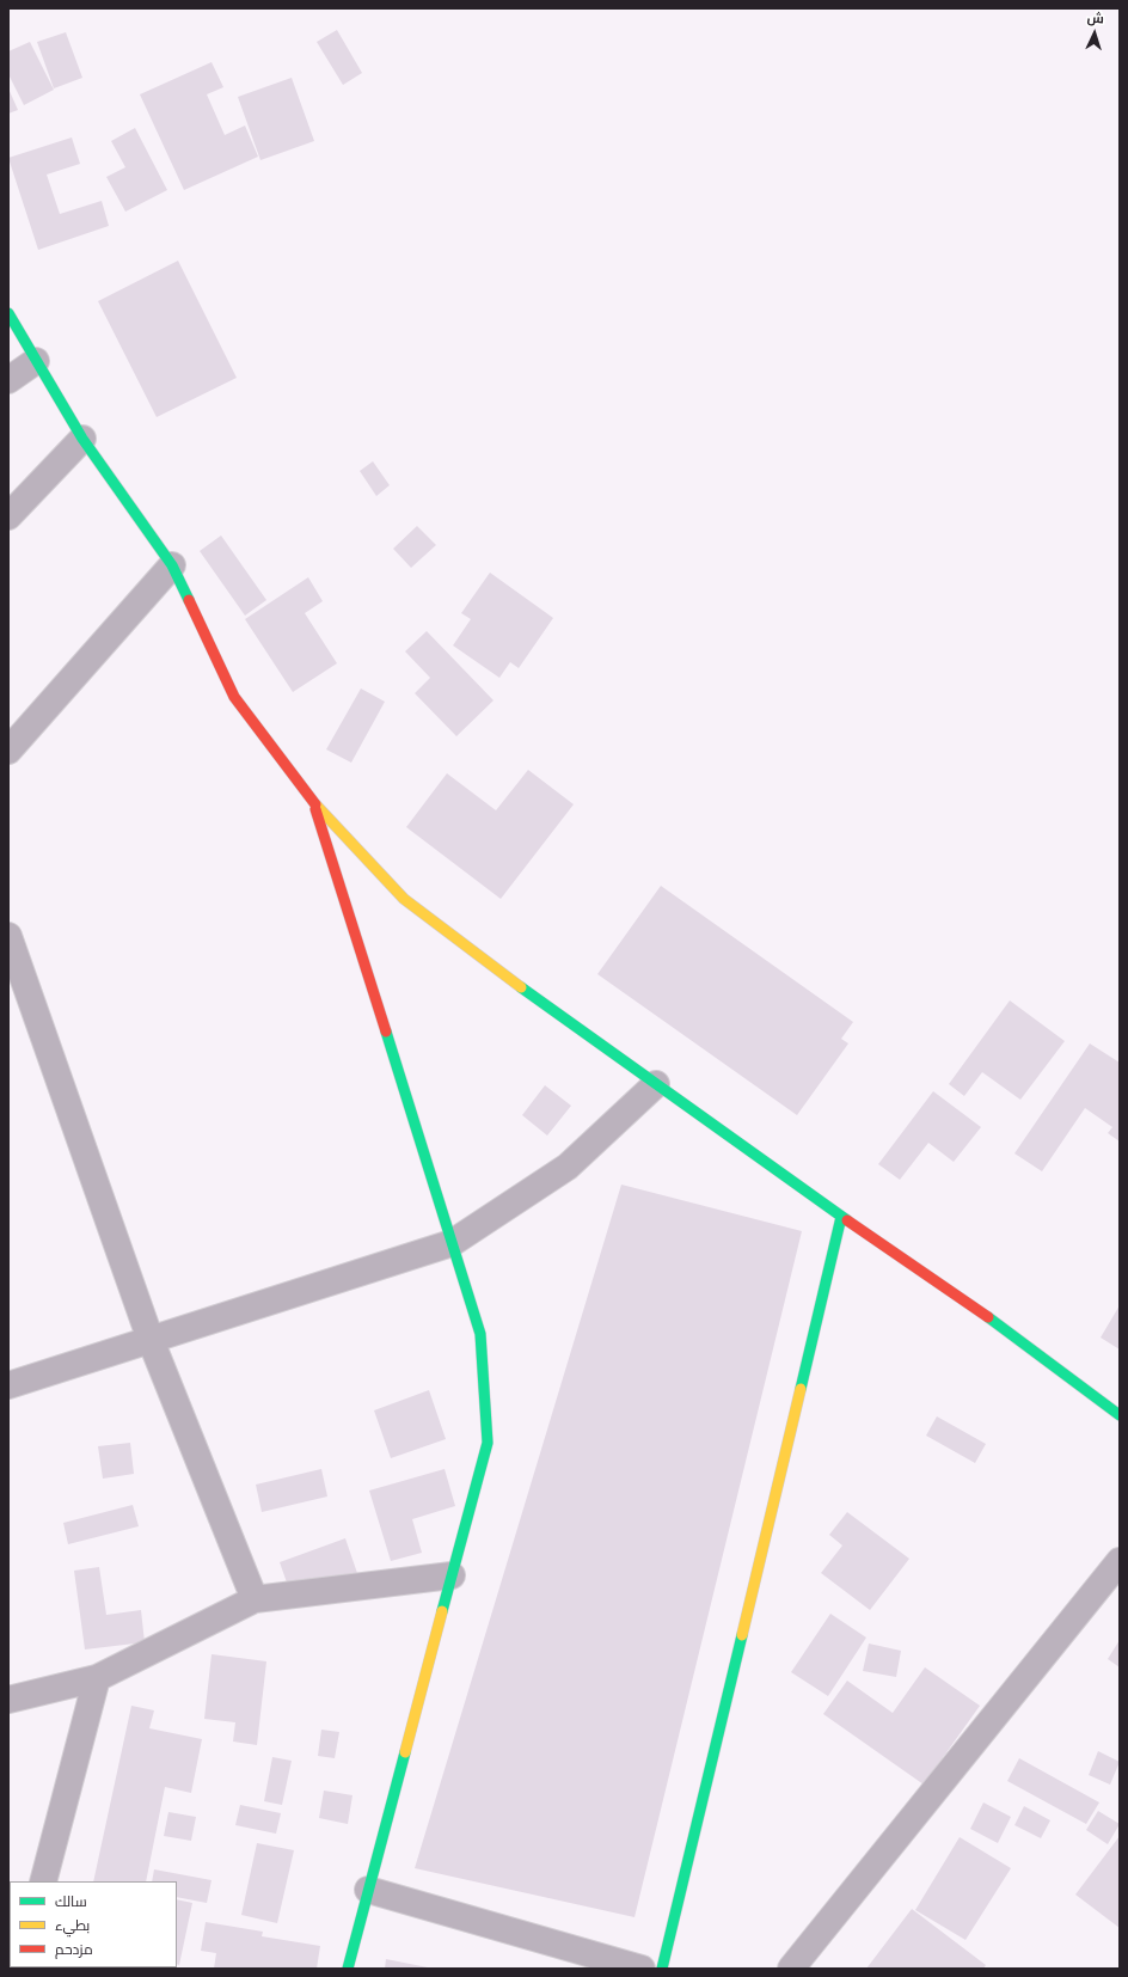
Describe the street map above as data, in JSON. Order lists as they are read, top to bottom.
{
  "legend": ["سالك", "بطيء", "مزدحم"],
  "north": "top"
}
